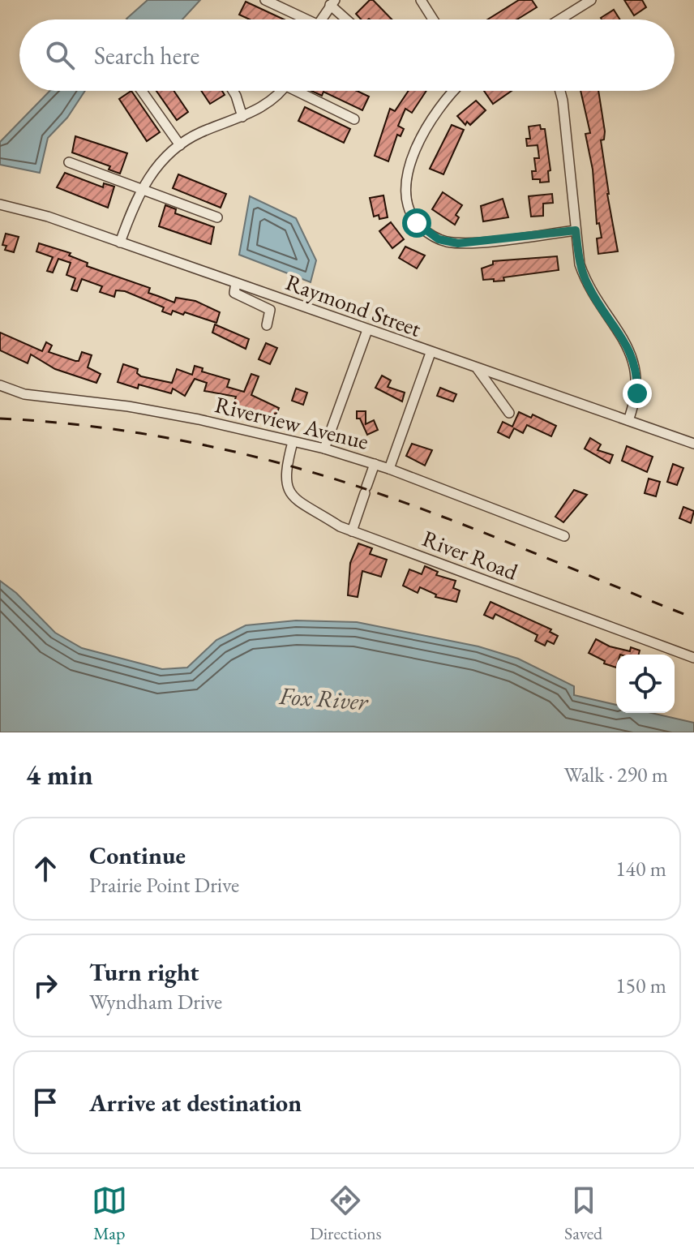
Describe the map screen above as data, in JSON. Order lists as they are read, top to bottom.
{
  "streets": {
    "street": ["Raymond Street", "Riverview Avenue", "River Road"]
  },
  "crossings": [
    ["Riverview Avenue", "River Road"]
  ],
  "water": ["Fox River"],
  "page": {
    "search": "Search here",
    "heading": ["4 min", "Walk · 290 m"],
    "list": [
      ["Continue", "Prairie Point Drive", "140 m"],
      ["Turn right", "Wyndham Drive", "150 m"],
      "Arrive at destination"
    ],
    "nav": ["Map", "Directions", "Saved"]
  }
}
